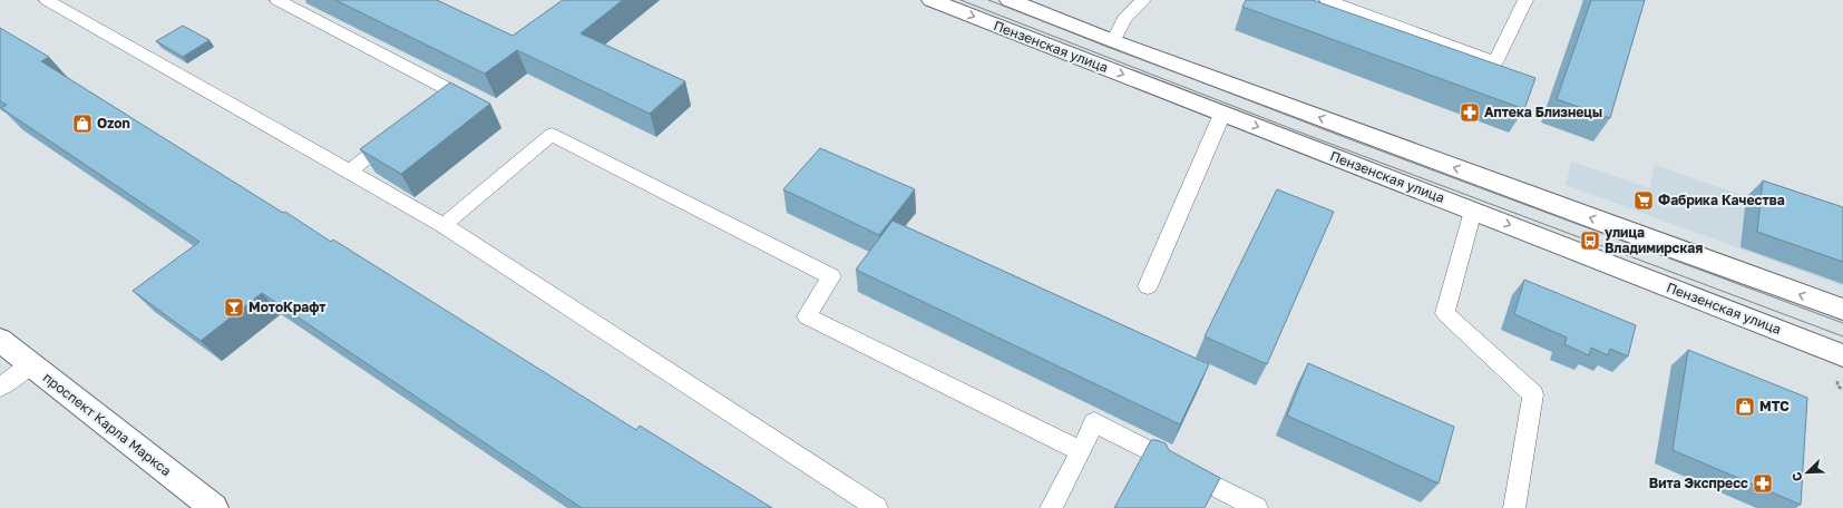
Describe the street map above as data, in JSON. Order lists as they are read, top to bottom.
{
  "streets": {
    "main road": ["Пензенская улица", "проспект Карла Маркса"]
  },
  "places": {
    "pharmacy": ["Аптека Близнецы", "Вита Экспресс"],
    "shop": ["Ozon", "МТС"],
    "supermarket": ["Фабрика Качества"],
    "bus stop": ["улица Владимирская"],
    "bar": ["МотоКрафт"]
  },
  "north": "bottom left"
}
